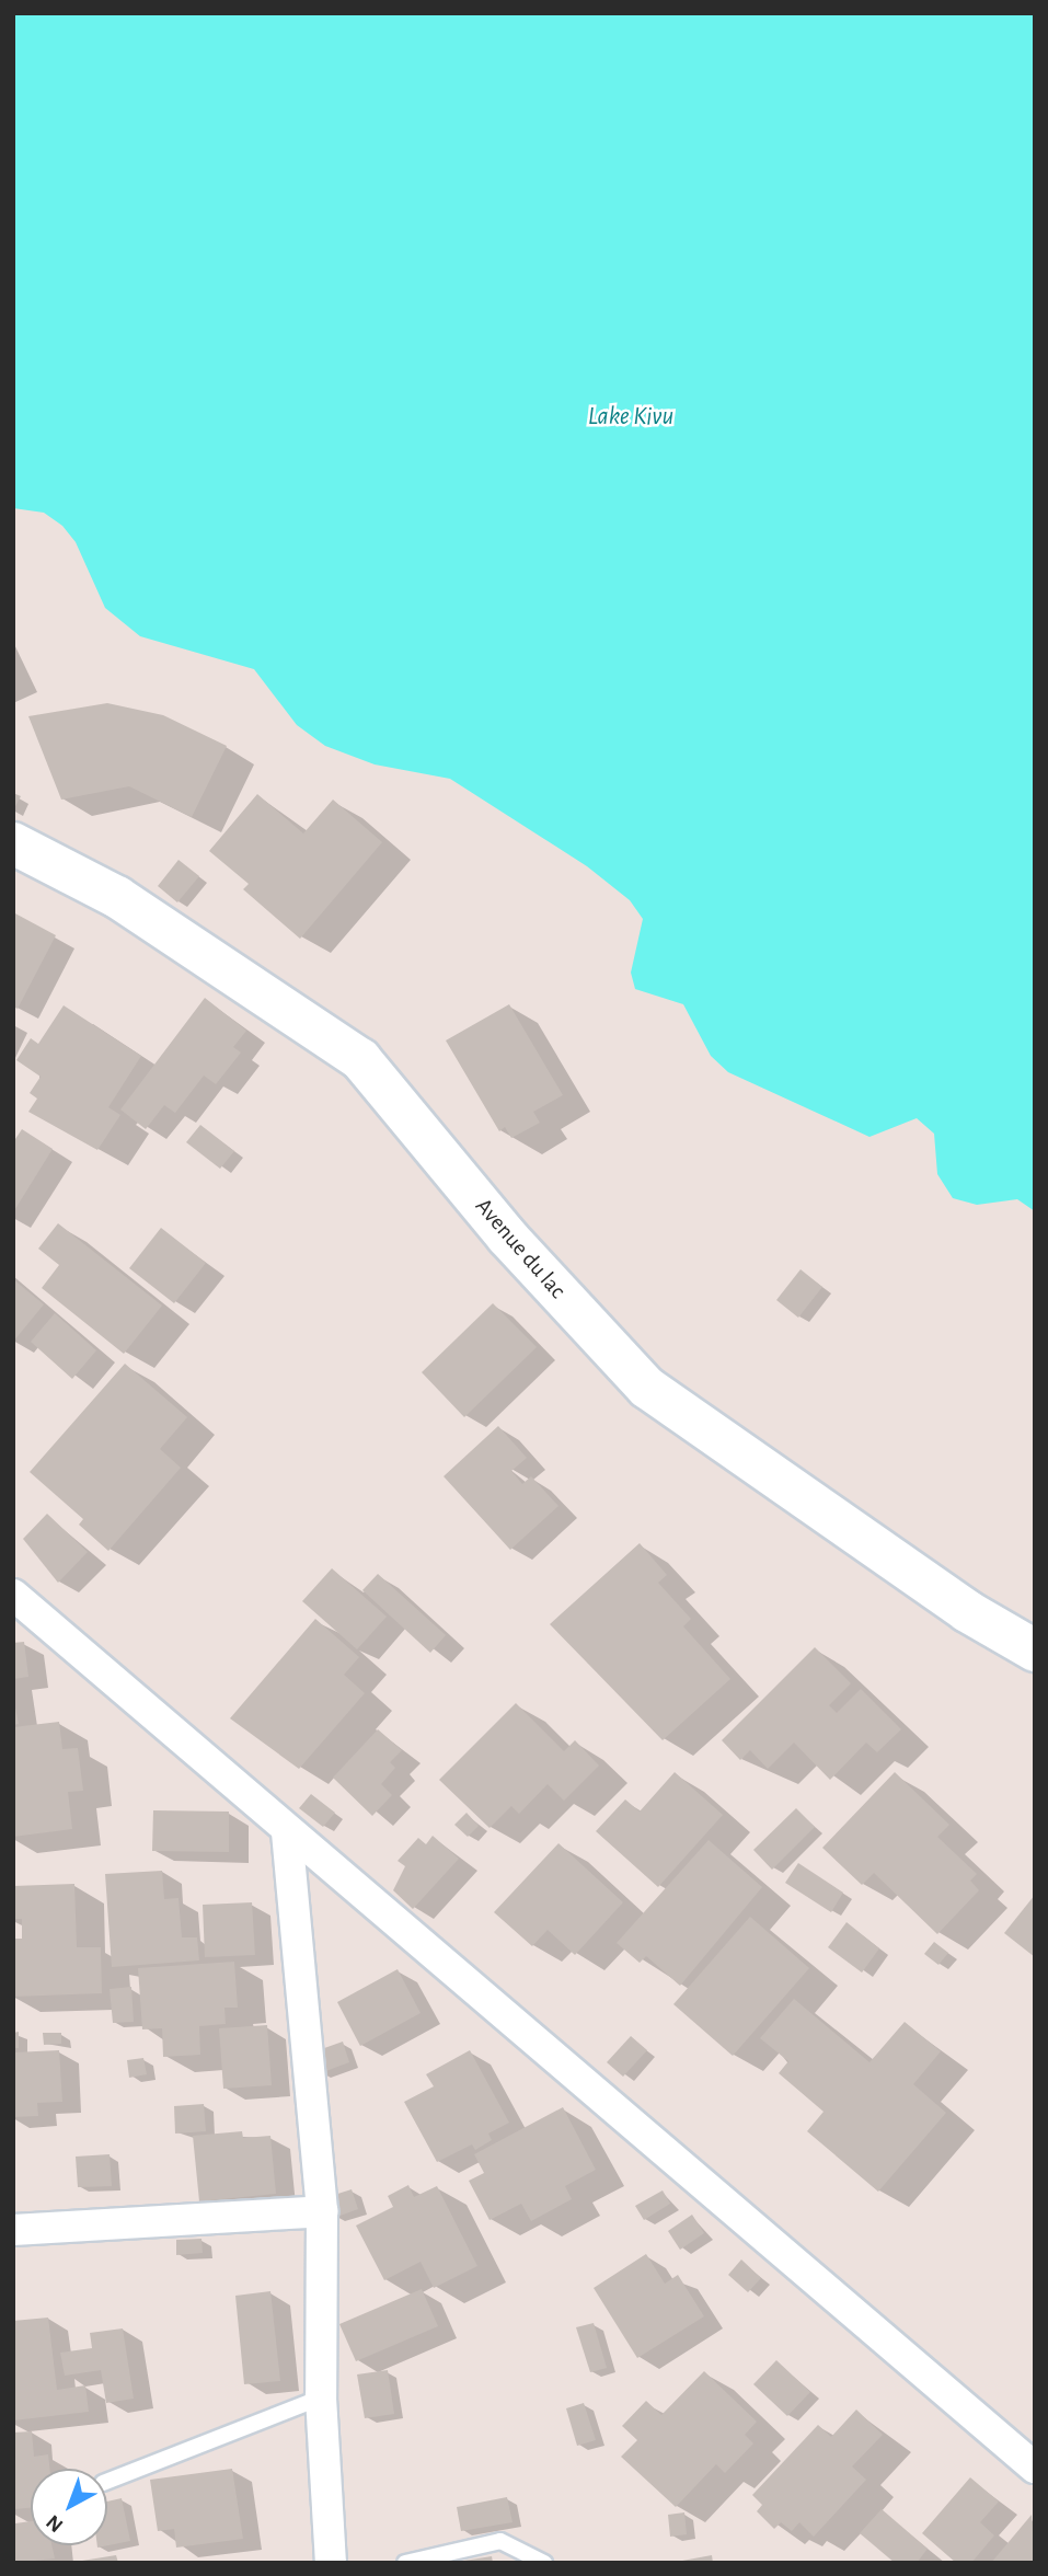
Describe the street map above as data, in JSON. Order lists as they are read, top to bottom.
{
  "streets": {
    "main road": ["Avenue du lac"]
  },
  "water": ["Lake Kivu"],
  "north": "bottom left"
}
